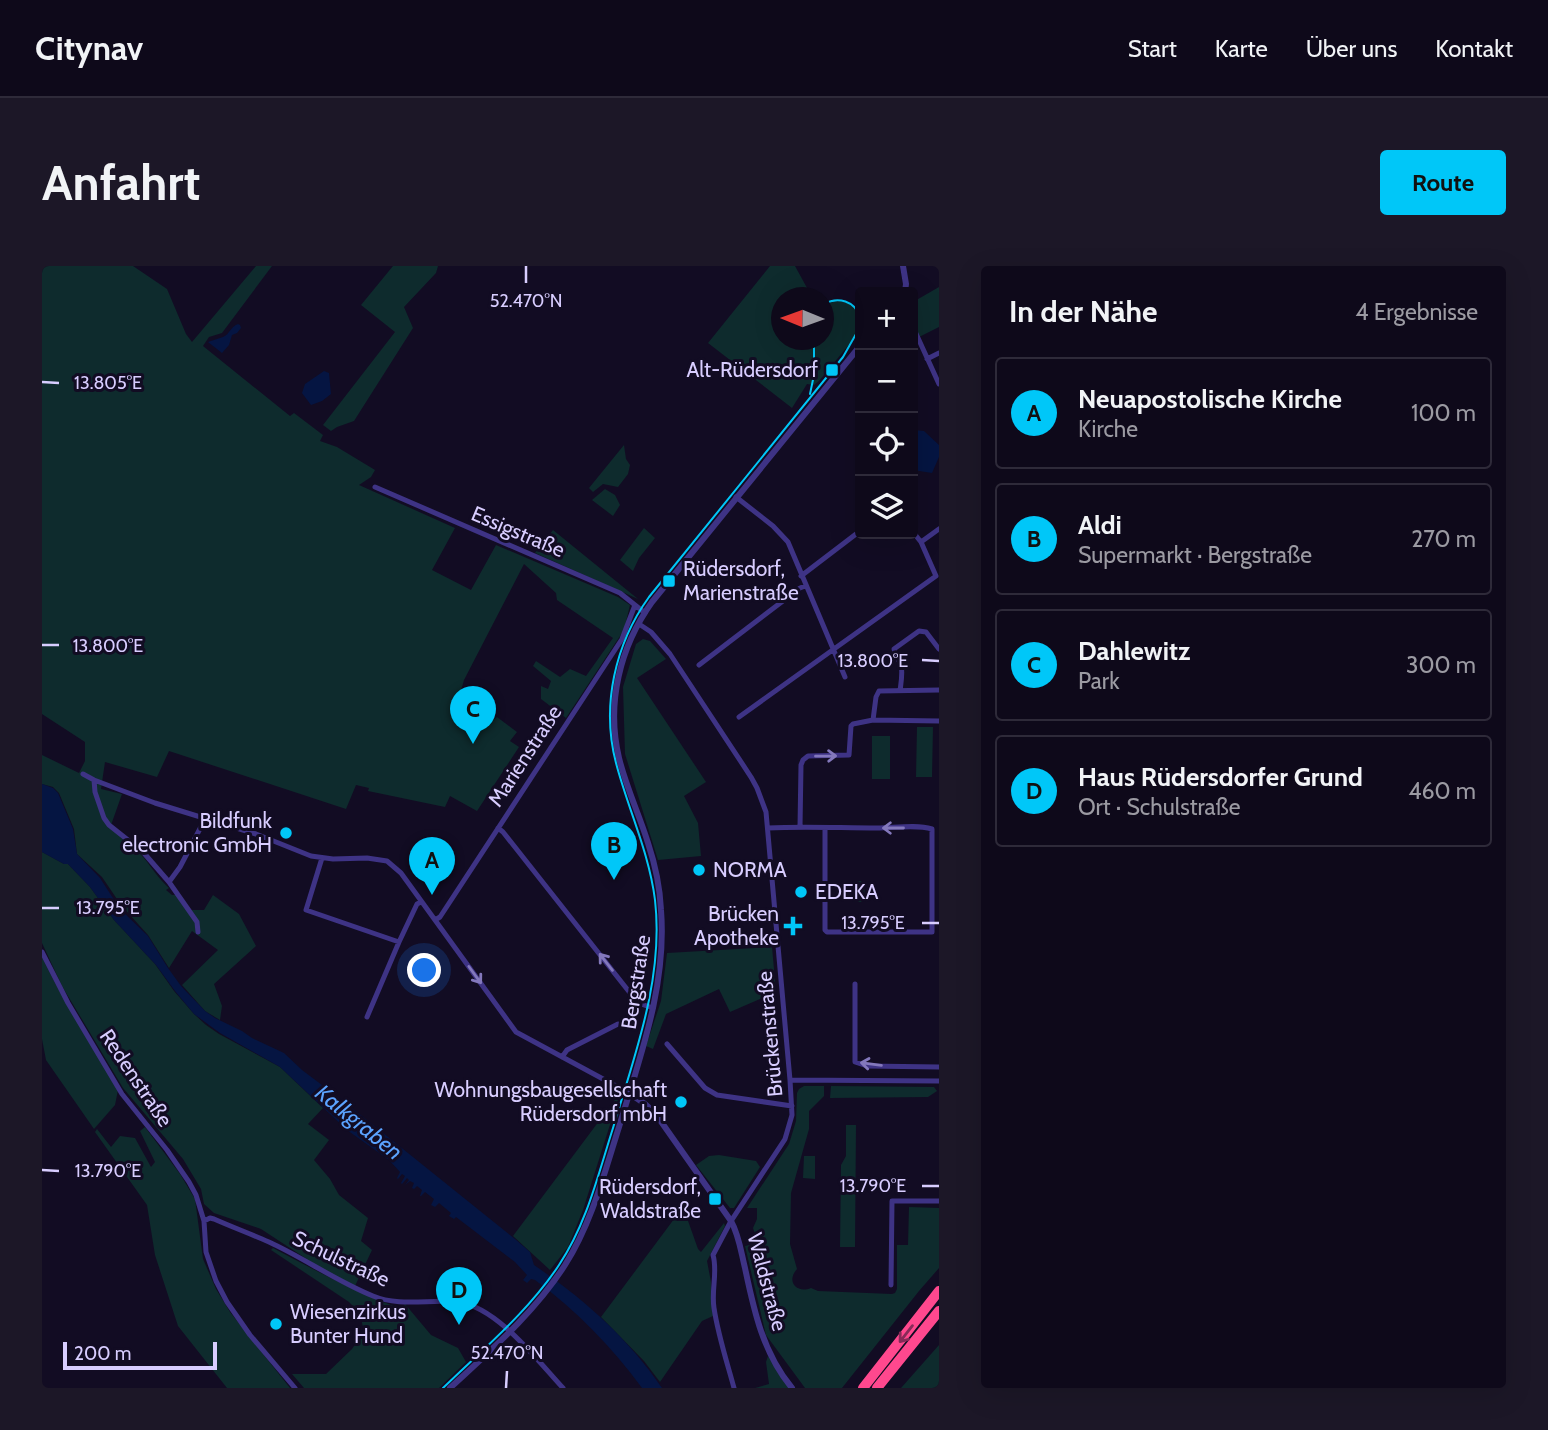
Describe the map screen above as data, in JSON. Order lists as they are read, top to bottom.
{
  "streets": {
    "street": [
      "Essigstraße",
      "Marienstraße",
      "Bergstraße",
      "Brückenstraße",
      "Redenstraße",
      "Schulstraße",
      "Waldstraße"
    ]
  },
  "crossings": [
    ["Essigstraße", "Marienstraße"],
    ["Bergstraße", "Brückenstraße"],
    ["Bergstraße", "Schulstraße"],
    ["Bergstraße", "Waldstraße"],
    ["Brückenstraße", "Waldstraße"],
    ["Redenstraße", "Schulstraße"]
  ],
  "water": ["Kalkgraben"],
  "places": {
    "transit": ["Alt-Rüdersdorf", "Rüdersdorf, Marienstraße", "Rüdersdorf, Waldstraße"],
    "other": [
      "Bildfunk electronic GmbH",
      "NORMA",
      "EDEKA",
      "Wohnungsbaugesellschaft Rüdersdorf mbH",
      "Wiesenzirkus Bunter Hund"
    ],
    "health": ["Brücken Apotheke"]
  },
  "scale_bar": "200 m",
  "north": "left",
  "page": {
    "header": "Citynav",
    "nav": [
      "Start",
      "Karte",
      "Über uns",
      "Kontakt"
    ],
    "buttons": "Route",
    "title": "Anfahrt",
    "heading": ["In der Nähe", "4 Ergebnisse"],
    "map_buttons": ["+", "−"],
    "list": [
      {
        "mark": "A",
        "name": "Neuapostolische Kirche",
        "note": "Kirche",
        "value": "100 m"
      },
      {
        "mark": "B",
        "name": "Aldi",
        "note": "Supermarkt · Bergstraße",
        "value": "270 m"
      },
      {
        "mark": "C",
        "name": "Dahlewitz",
        "note": "Park",
        "value": "300 m"
      },
      {
        "mark": "D",
        "name": "Haus Rüdersdorfer Grund",
        "note": "Ort · Schulstraße",
        "value": "460 m"
      }
    ],
    "pins": [
      "C",
      "B",
      "A",
      "D"
    ],
    "scale": "200 m"
  },
  "coordinates": [
    "52.470°N",
    "13.805°E",
    "13.800°E",
    "13.795°E",
    "13.790°E"
  ]
}
